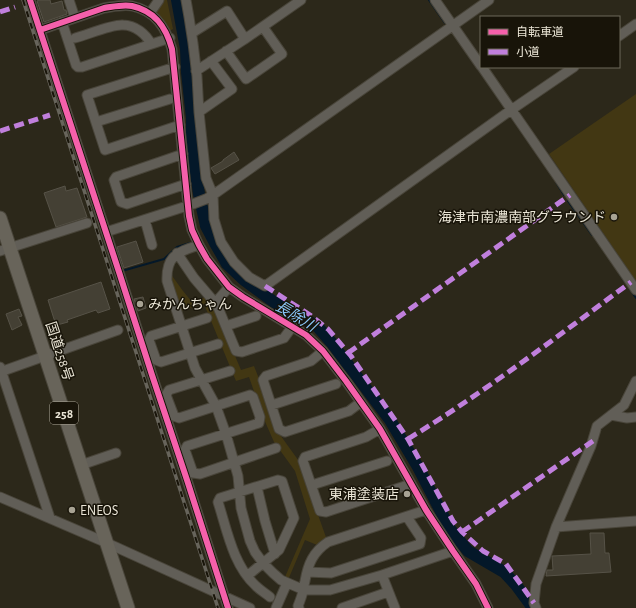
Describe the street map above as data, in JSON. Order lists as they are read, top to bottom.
{
  "streets": {
    "highway": ["国道258号", "258"]
  },
  "water": ["長除川"],
  "places": [
    "海津市南濃南部グラウンド",
    "みかんちゃん",
    "東浦塗装店",
    "ENEOS"
  ],
  "legend": ["自転車道", "小道"]
}
